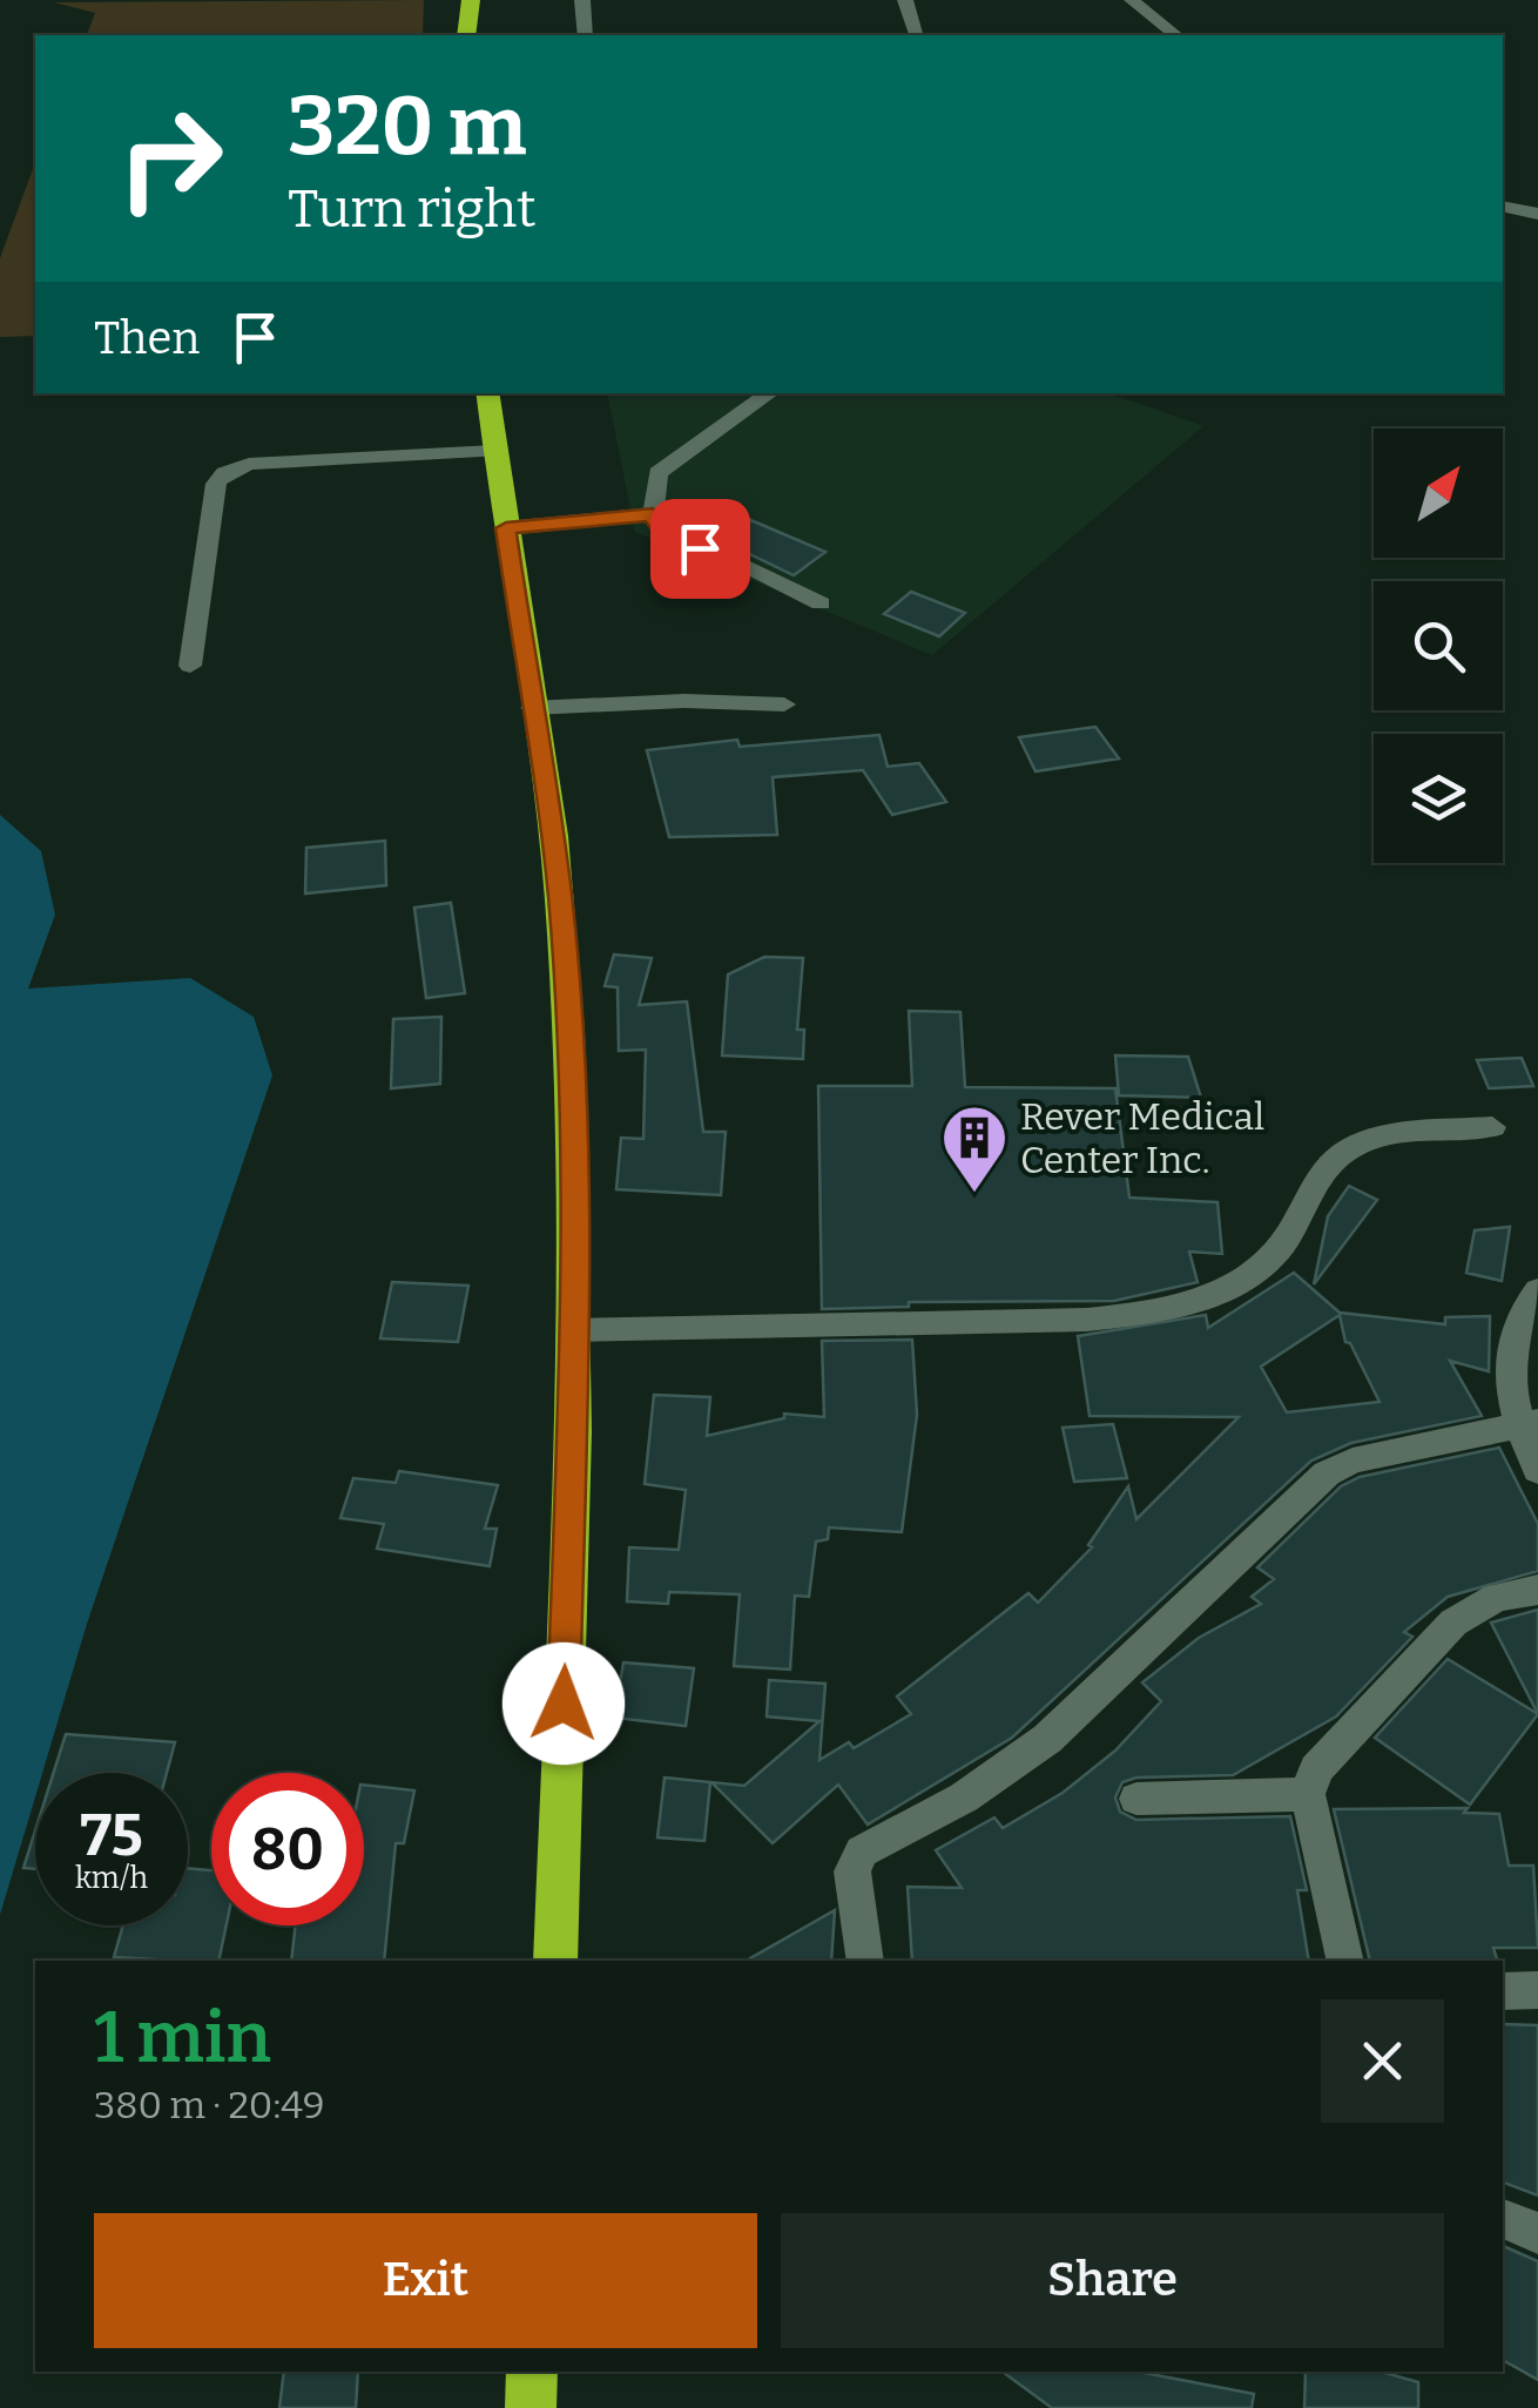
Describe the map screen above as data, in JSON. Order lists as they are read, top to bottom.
{
  "places": {
    "building": ["Rever Medical Center Inc."]
  },
  "north": "top right",
  "page": {
    "turn": ["320 m", "Turn right"],
    "then": "Then",
    "speed": "75 km/h",
    "limit": "80",
    "heading": ["1 min", "380 m · 20:49"],
    "buttons": ["Exit", "Share"]
  }
}
